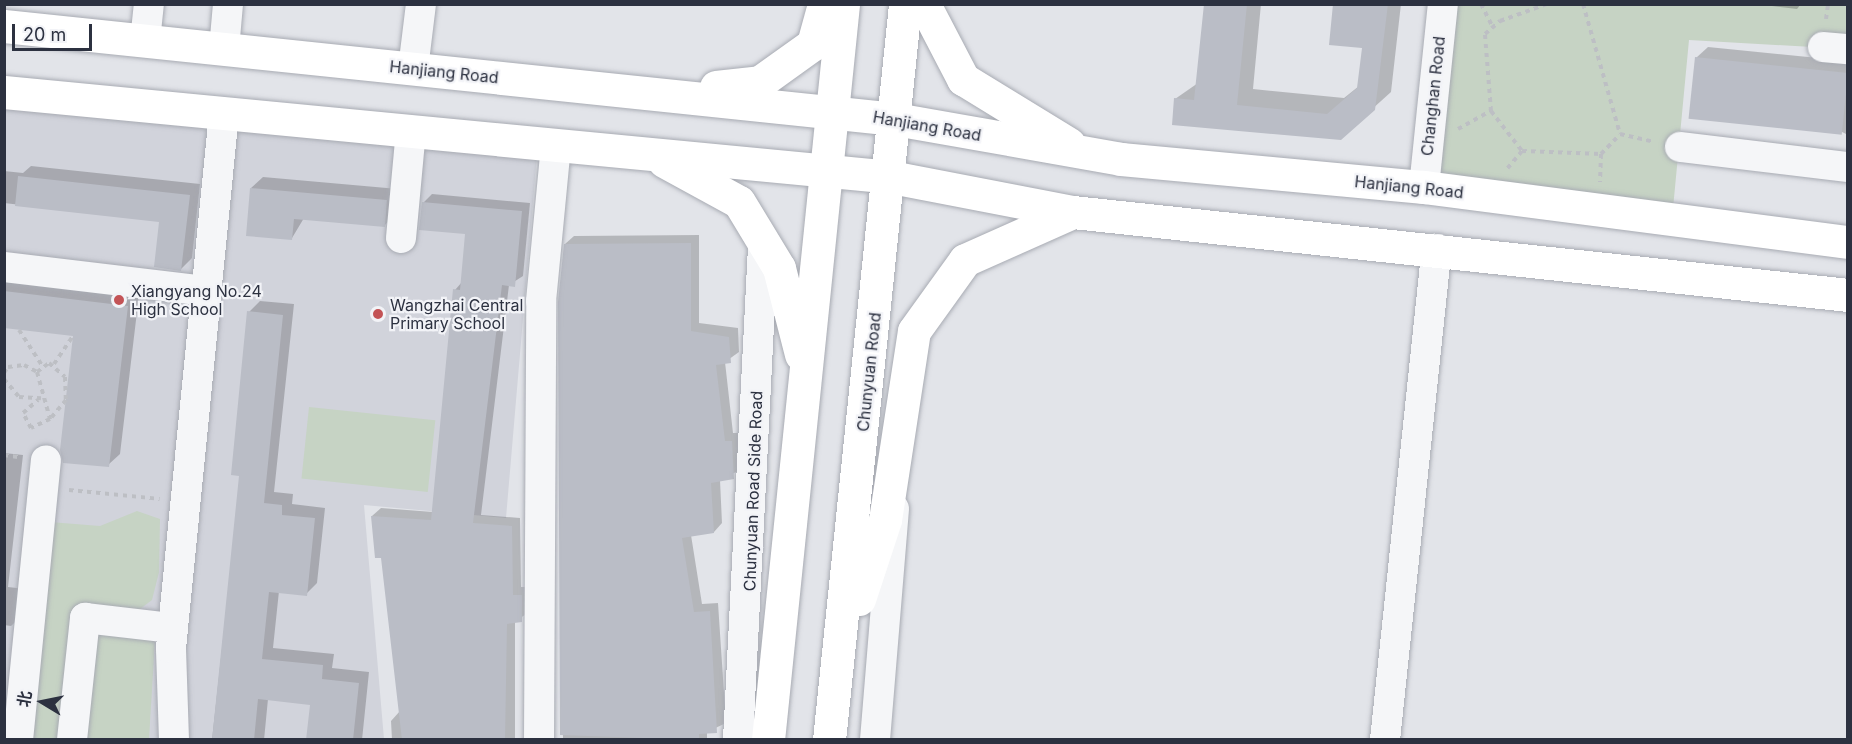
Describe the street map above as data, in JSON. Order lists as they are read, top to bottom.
{
  "streets": {
    "main road": ["Hanjiang Road", "Chunyuan Road"],
    "street": ["Changhan Road", "Chunyuan Road Side Road"]
  },
  "crossings": [
    ["Hanjiang Road", "Changhan Road"],
    ["Hanjiang Road", "Chunyuan Road"]
  ],
  "places": ["Xiangyang No.24 High School", "Wangzhai Central Primary School"],
  "scale_bar": "20 m",
  "north": "left"
}
